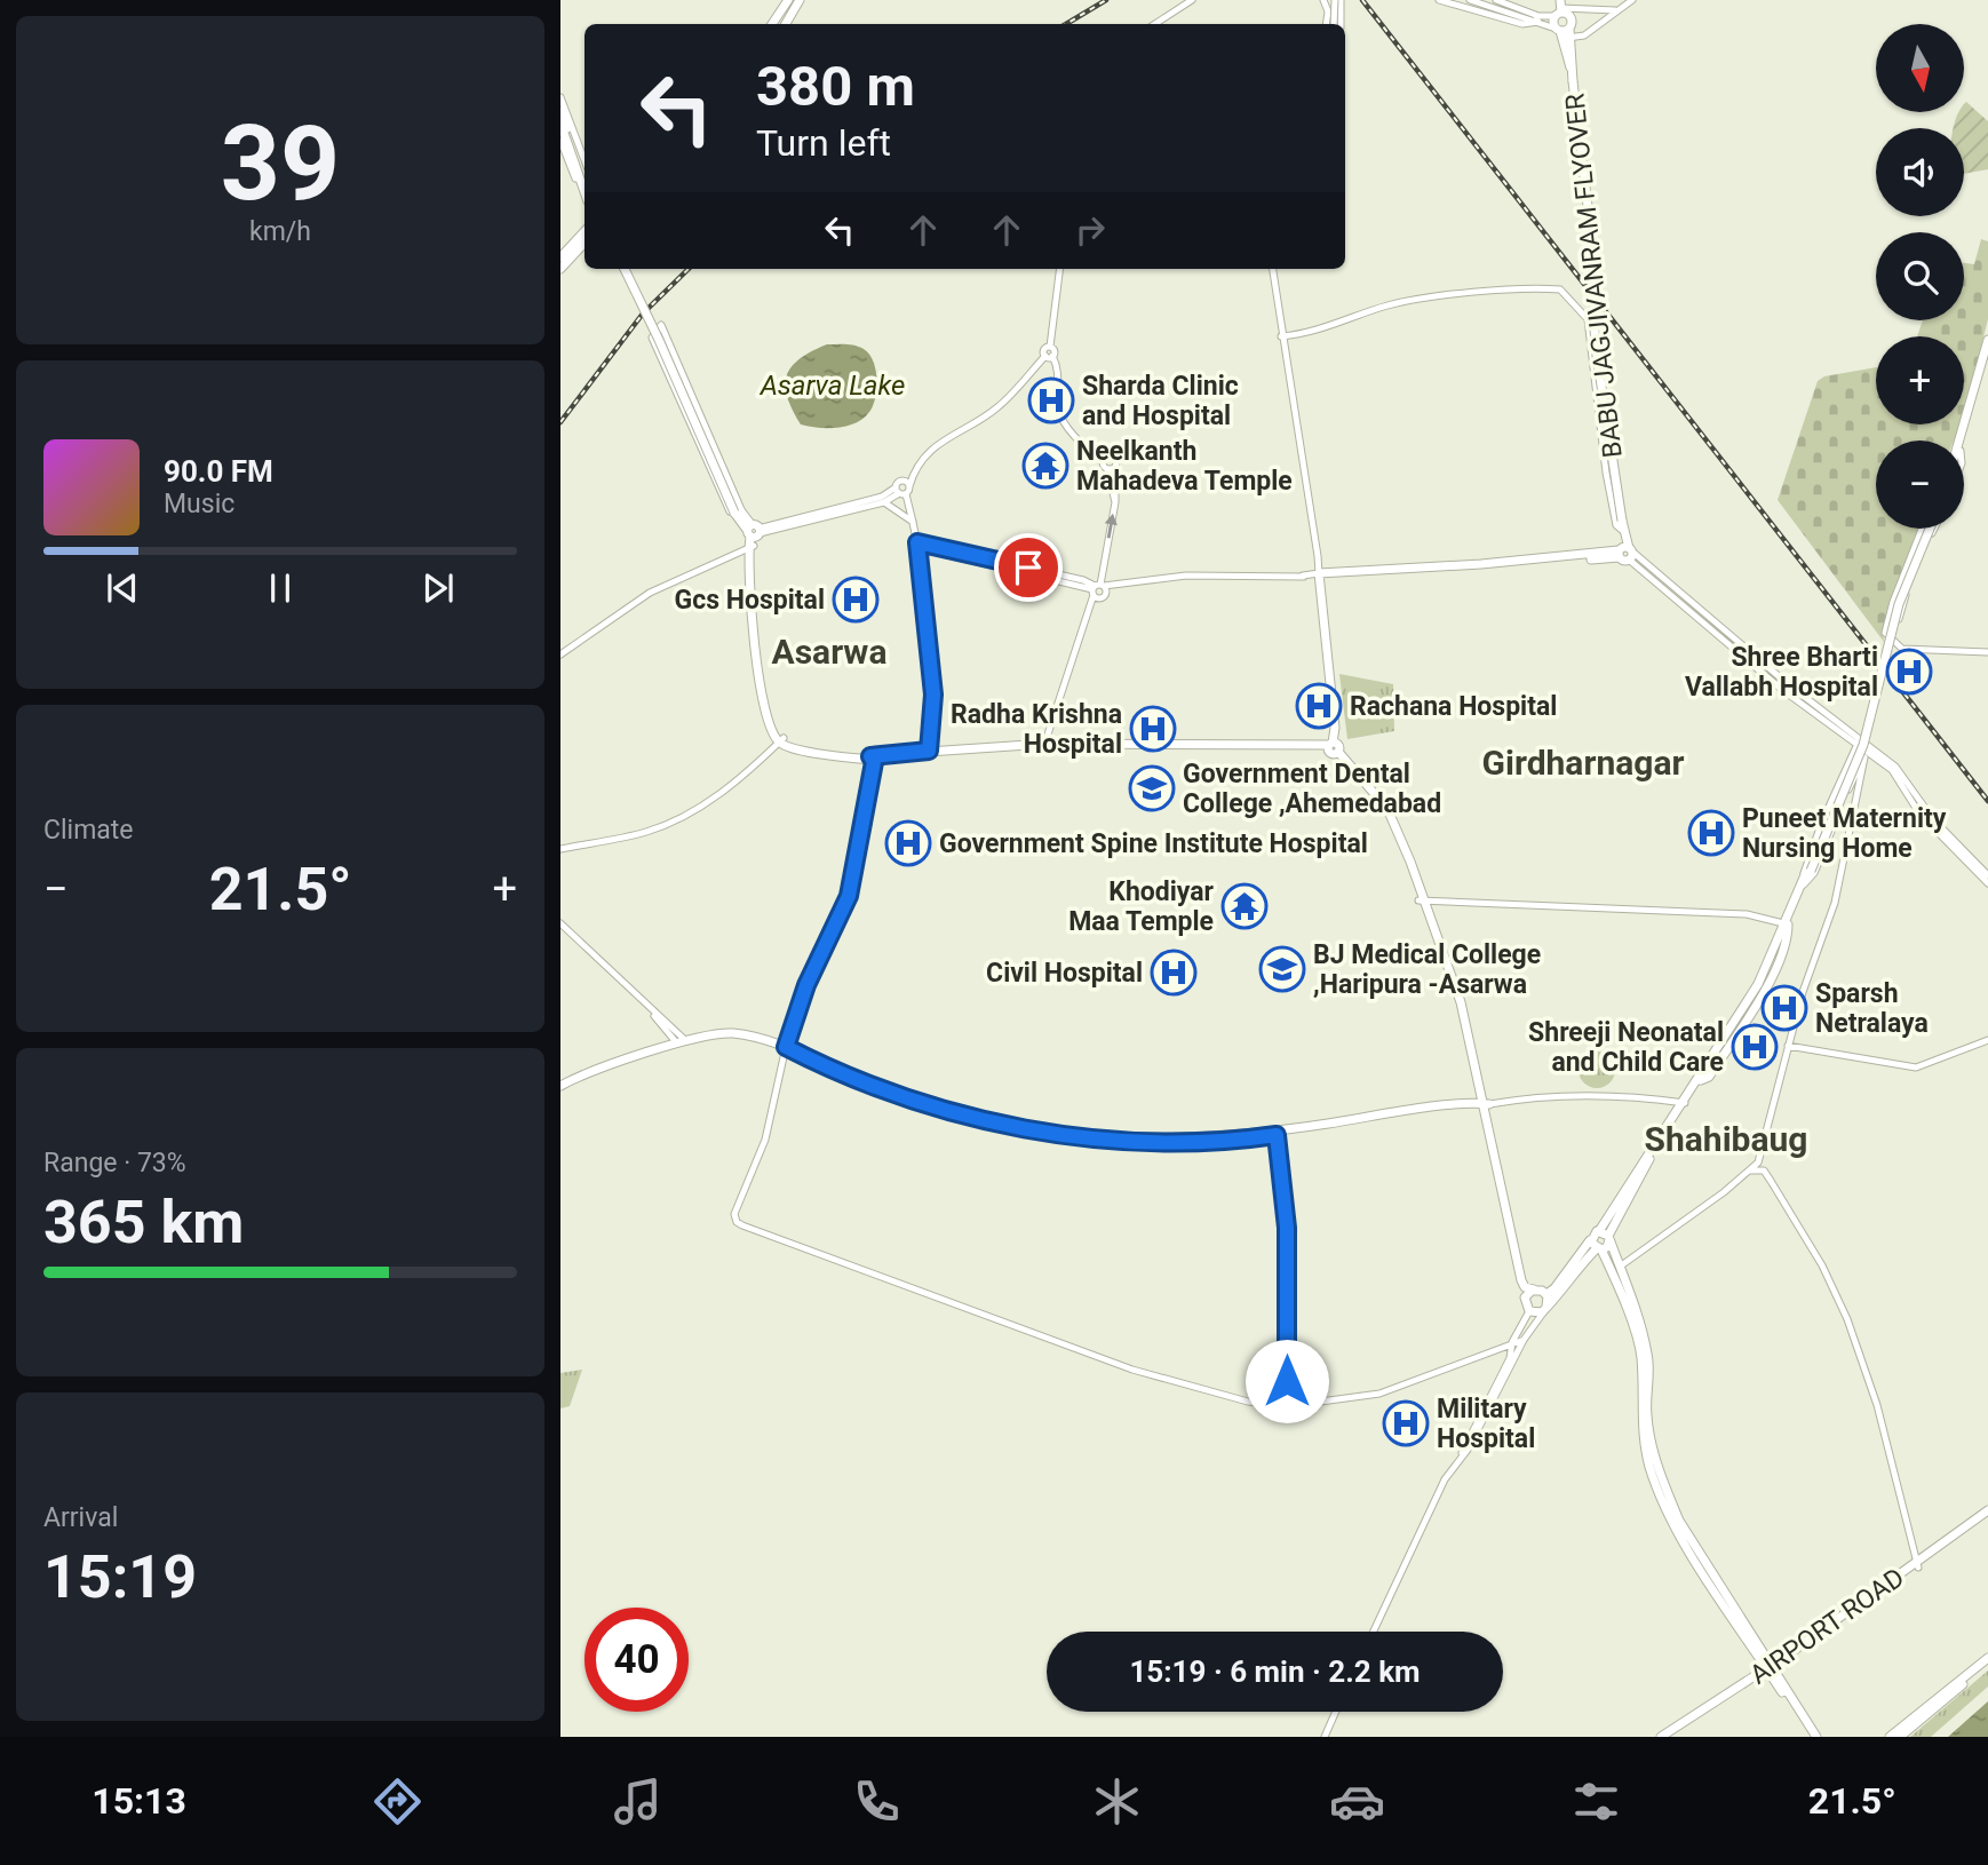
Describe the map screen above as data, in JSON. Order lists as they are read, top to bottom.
{
  "streets": {
    "main road": ["BABU JAGJIVANRAM FLYOVER", "AIRPORT ROAD"]
  },
  "districts": ["Asarwa", "Girdharnagar", "Shahibaug"],
  "water": ["Asarva Lake"],
  "places": {
    "hospital": [
      "Sharda Clinic and Hospital",
      "Gcs Hospital",
      "Shree Bharti Vallabh Hospital",
      "Rachana Hospital",
      "Radha Krishna Hospital",
      "Puneet Maternity Nursing Home",
      "Government Spine Institute Hospital",
      "Civil Hospital",
      "Sparsh Netralaya",
      "Shreeji Neonatal and Child Care",
      "Military Hospital"
    ],
    "temple": ["Neelkanth Mahadeva Temple", "Khodiyar Maa Temple"],
    "school or university": ["Government Dental College ,Ahemedabad", "BJ Medical College ,Haripura -Asarwa"]
  },
  "north": "bottom",
  "page": {
    "tile": [
      ["39", "km/h"],
      "Climate",
      ["Range · 73%", "365 km"],
      ["Arrival", "15:19"]
    ],
    "map_buttons": ["+", "−"],
    "turn": ["380 m", "Turn left"],
    "song": ["90.0 FM", "Music"],
    "heat": ["−", "21.5°", "+"],
    "limit": "40",
    "trip": "15:19 · 6 min · 2.2 km",
    "tabs": ["15:13", "21.5°"]
  }
}
